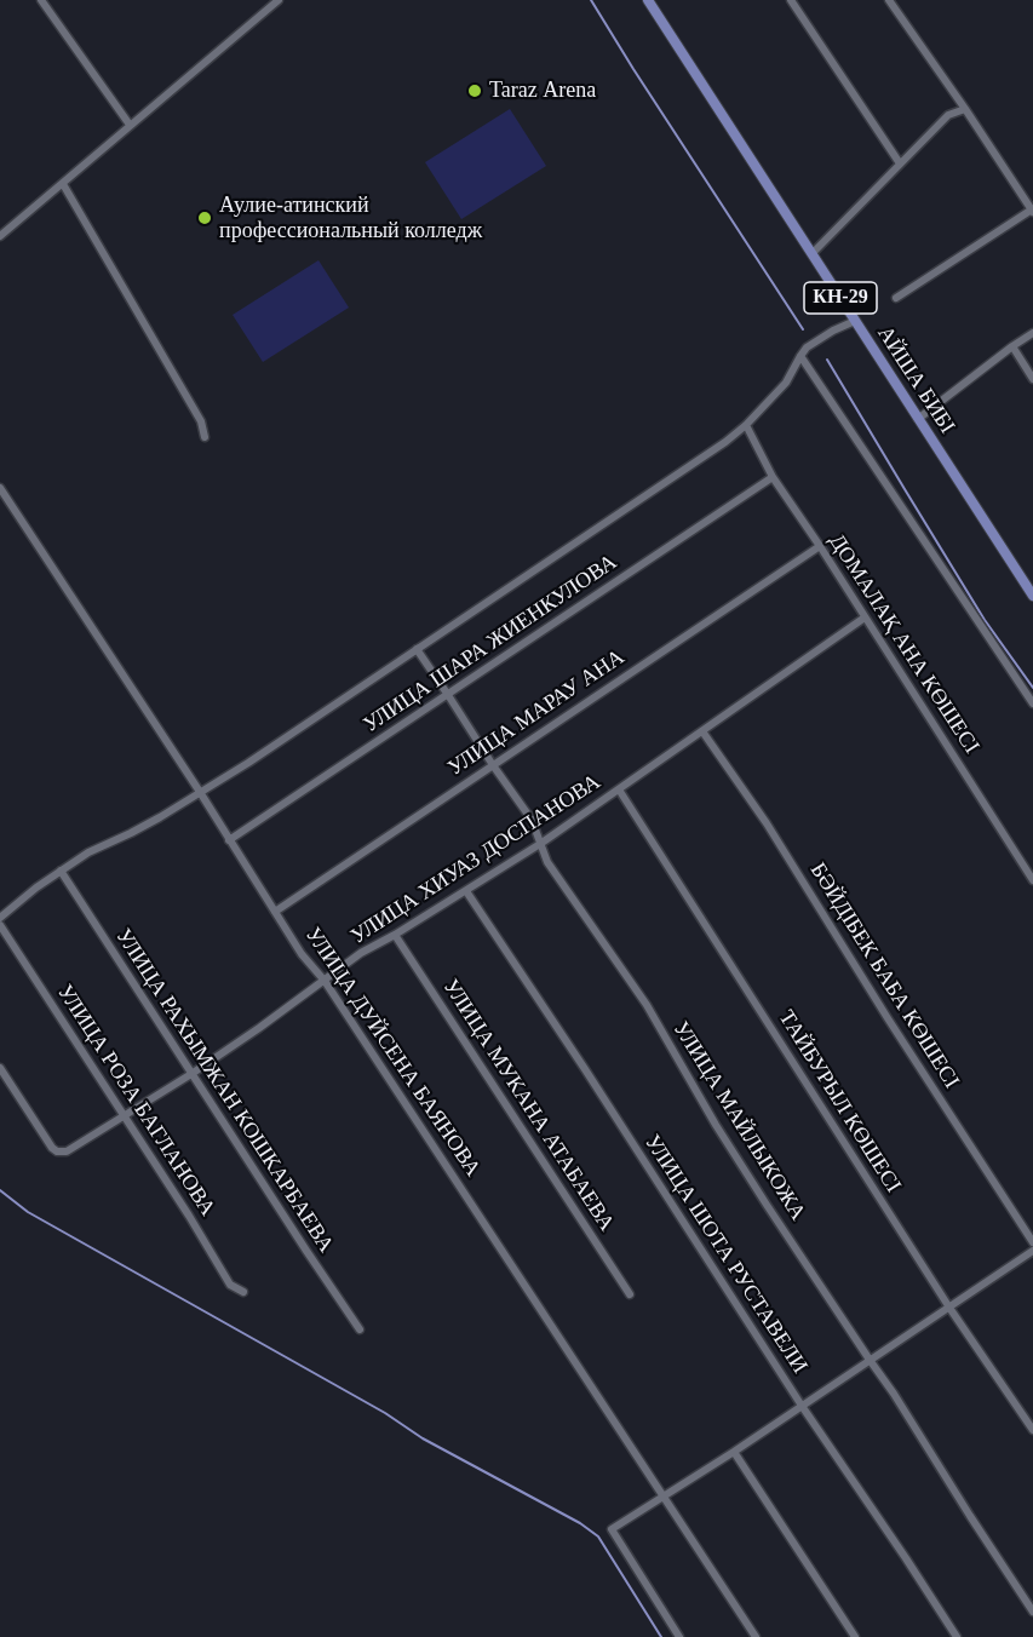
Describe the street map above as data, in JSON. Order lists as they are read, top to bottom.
{
  "streets": {
    "main road": ["КН-29", "АЙША БИБІ"],
    "street": [
      "УЛИЦА ШАРА ЖИЕНКУЛОВА",
      "ДОМАЛАҚ АНА КӨШЕСІ",
      "УЛИЦА МАРАУ АНА",
      "УЛИЦА ХИУАЗ ДОСПАНОВА",
      "БӘЙДІБЕК БАБА КӨШЕСІ",
      "УЛИЦА ДУЙСЕНА БАЯНОВА",
      "УЛИЦА РАХЫМЖАН КОШКАРБАЕВА",
      "УЛИЦА РОЗА БАГЛАНОВА",
      "ТАЙБУРЫЛ КӨШЕСІ",
      "УЛИЦА МУКАНА АТАБАЕВА",
      "УЛИЦА МАЙЛЫКОЖА",
      "УЛИЦА ШОТА РУСТАВЕЛИ"
    ]
  },
  "crossings": [
    ["УЛИЦА ШАРА ЖИЕНКУЛОВА", "ДОМАЛАҚ АНА КӨШЕСІ"],
    ["УЛИЦА ШАРА ЖИЕНКУЛОВА", "УЛИЦА ДУЙСЕНА БАЯНОВА"],
    ["УЛИЦА ШАРА ЖИЕНКУЛОВА", "УЛИЦА МАЙЛЫКОЖА"],
    ["ДОМАЛАҚ АНА КӨШЕСІ", "УЛИЦА МАРАУ АНА"],
    ["ДОМАЛАҚ АНА КӨШЕСІ", "УЛИЦА ХИУАЗ ДОСПАНОВА"],
    ["УЛИЦА МАРАУ АНА", "УЛИЦА ДУЙСЕНА БАЯНОВА"],
    ["УЛИЦА МАРАУ АНА", "УЛИЦА МАЙЛЫКОЖА"],
    ["УЛИЦА ХИУАЗ ДОСПАНОВА", "БӘЙДІБЕК БАБА КӨШЕСІ"],
    ["УЛИЦА ХИУАЗ ДОСПАНОВА", "УЛИЦА ДУЙСЕНА БАЯНОВА"],
    ["УЛИЦА ХИУАЗ ДОСПАНОВА", "УЛИЦА РАХЫМЖАН КОШКАРБАЕВА"],
    ["УЛИЦА ХИУАЗ ДОСПАНОВА", "УЛИЦА РОЗА БАГЛАНОВА"],
    ["УЛИЦА ХИУАЗ ДОСПАНОВА", "ТАЙБУРЫЛ КӨШЕСІ"],
    ["УЛИЦА ХИУАЗ ДОСПАНОВА", "УЛИЦА МУКАНА АТАБАЕВА"],
    ["УЛИЦА ХИУАЗ ДОСПАНОВА", "УЛИЦА МАЙЛЫКОЖА"],
    ["УЛИЦА ХИУАЗ ДОСПАНОВА", "УЛИЦА ШОТА РУСТАВЕЛИ"]
  ],
  "places": ["Taraz Arena", "Аулие-атинский профессиональный колледж"]
}
